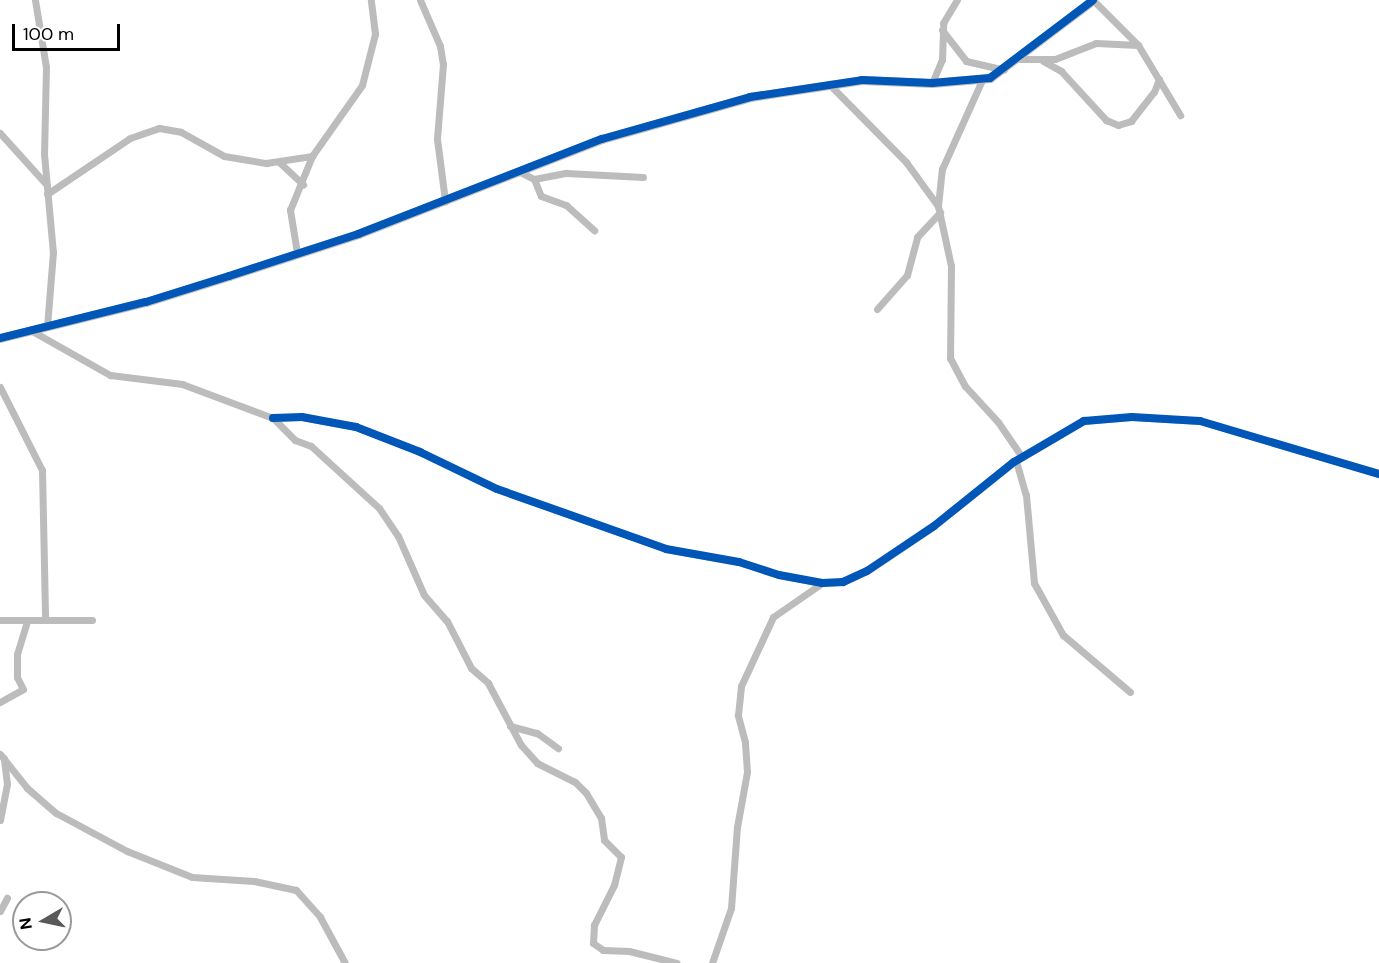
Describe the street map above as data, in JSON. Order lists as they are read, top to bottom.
{
  "scale_bar": "100 m",
  "north": "left"
}
